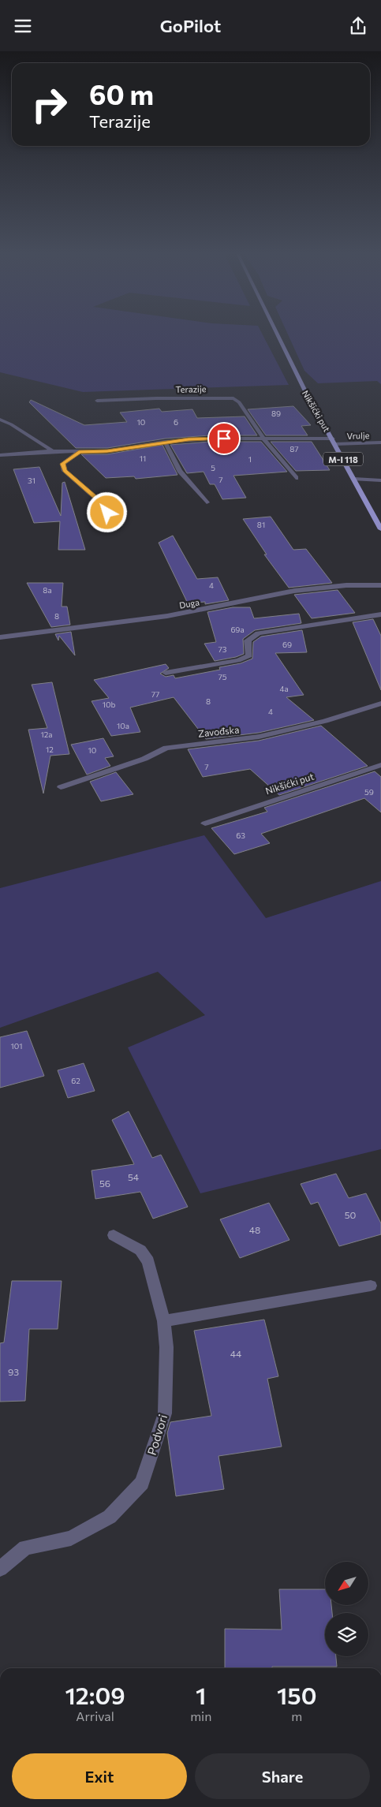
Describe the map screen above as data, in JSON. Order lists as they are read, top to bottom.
{
  "streets": {
    "main road": ["Nikšićki put", "M-I 118"],
    "street": [
      "Terazije",
      "Vrulje",
      "Duga",
      "Zavođska",
      "Podvori"
    ]
  },
  "crossings": [
    ["Nikšićki put", "Vrulje"]
  ],
  "house_numbers": [
    "89",
    "10",
    "6",
    "87",
    "11",
    "1",
    "5",
    "7",
    "31",
    "81",
    "4",
    "8a",
    "8",
    "69a",
    "69",
    "73",
    "75",
    "4a",
    "77",
    "8",
    "10b",
    "4",
    "10a",
    "12a",
    "12",
    "10",
    "7",
    "59",
    "63",
    "101",
    "62",
    "54",
    "56",
    "50",
    "48",
    "44",
    "93"
  ],
  "north": "bottom left",
  "page": {
    "header": "GoPilot",
    "turn": ["60 m", "Terazije"],
    "eta": [
      "12:09",
      "Arrival",
      "1",
      "min",
      "150",
      "m"
    ],
    "buttons": ["Exit", "Share"]
  }
}
